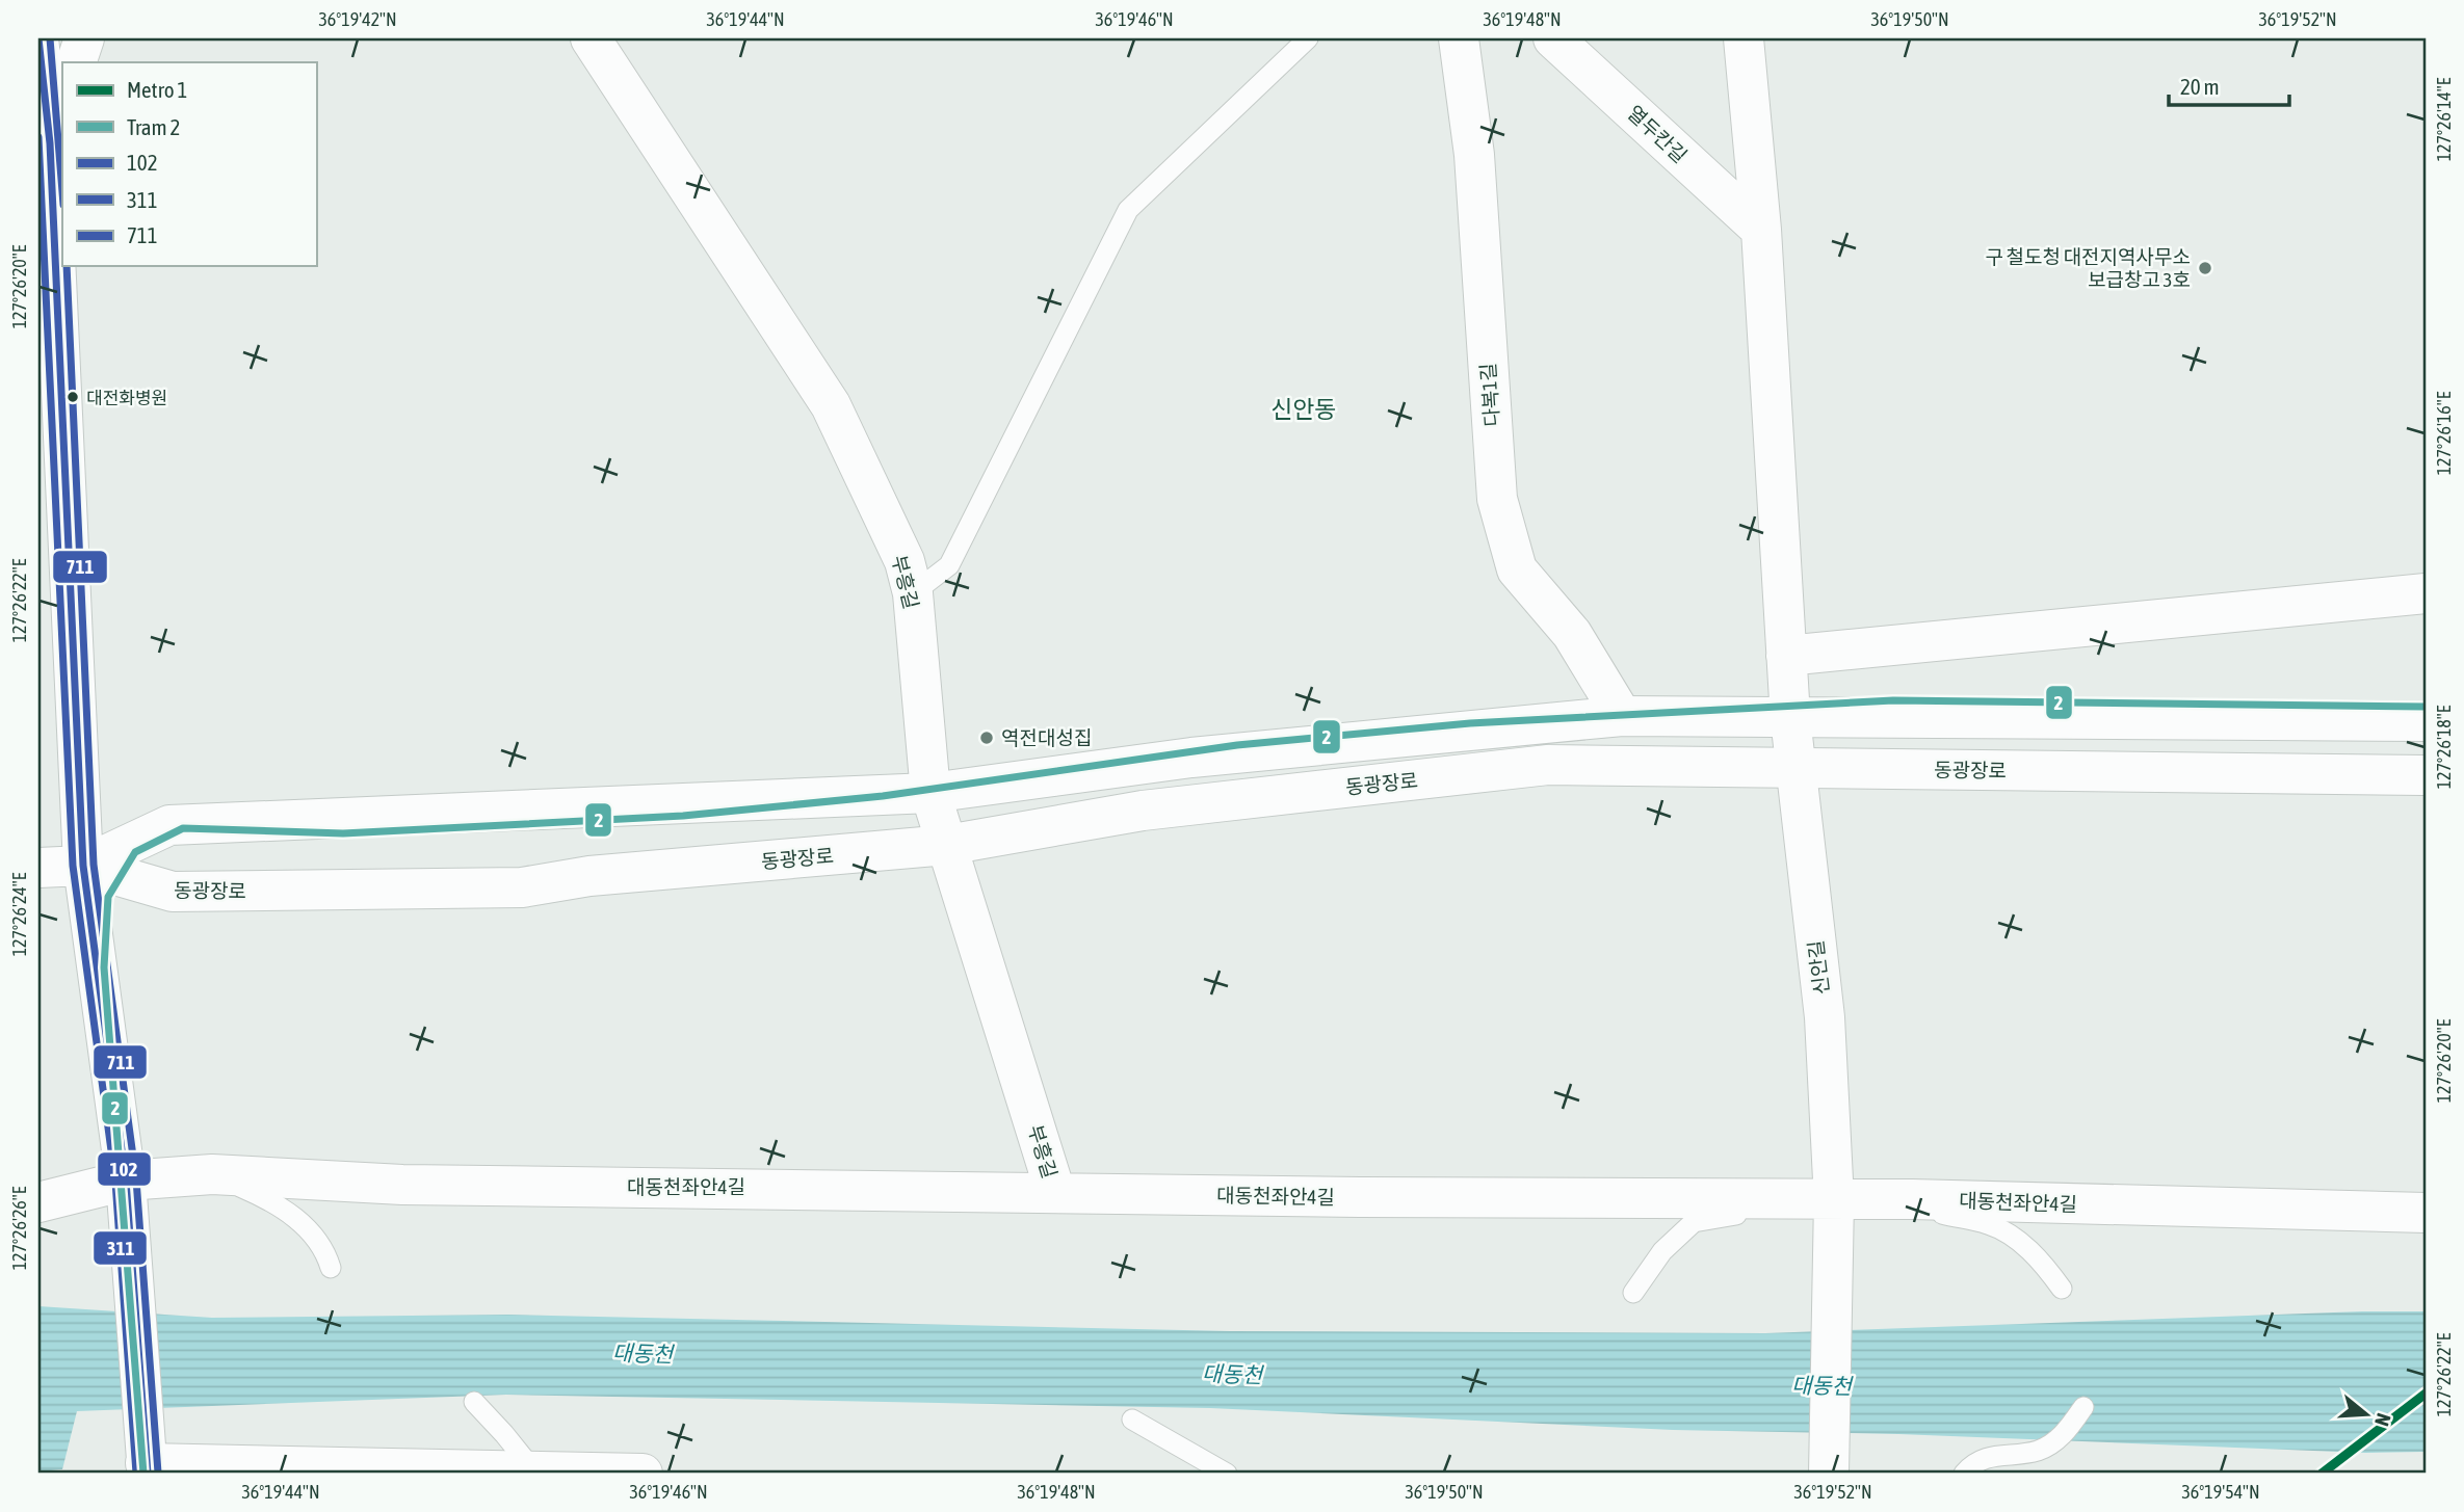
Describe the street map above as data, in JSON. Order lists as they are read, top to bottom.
{
  "streets": {
    "street": [
      "열두칸길",
      "다복1길",
      "부흥길",
      "동광장로",
      "신안길",
      "대동천좌안4길"
    ]
  },
  "crossings": [
    ["열두칸길", "신안길"],
    ["부흥길", "동광장로"],
    ["부흥길", "대동천좌안4길"],
    ["동광장로", "신안길"],
    ["신안길", "대동천좌안4길"]
  ],
  "districts": ["신안동"],
  "water": ["대동천"],
  "places": ["구 철도청 대전지역사무소 보급창고 3호", "대전화병원", "역전대성집"],
  "lines": [
    "transit line 102",
    "transit line 711",
    "transit line 311",
    "tram line 2",
    "metro line 1"
  ],
  "legend": [
    "Metro 1",
    "Tram 2",
    "102",
    "311",
    "711"
  ],
  "scale_bar": "20 m",
  "north": "right",
  "coordinates": [
    "36°19'42\"N",
    "36°19'44\"N",
    "36°19'46\"N",
    "36°19'48\"N",
    "36°19'50\"N",
    "36°19'52\"N",
    "127°26'14\"E",
    "127°26'20\"E",
    "127°26'16\"E",
    "127°26'22\"E",
    "127°26'18\"E",
    "127°26'24\"E",
    "127°26'26\"E",
    "36°19'54\"N"
  ]
}
